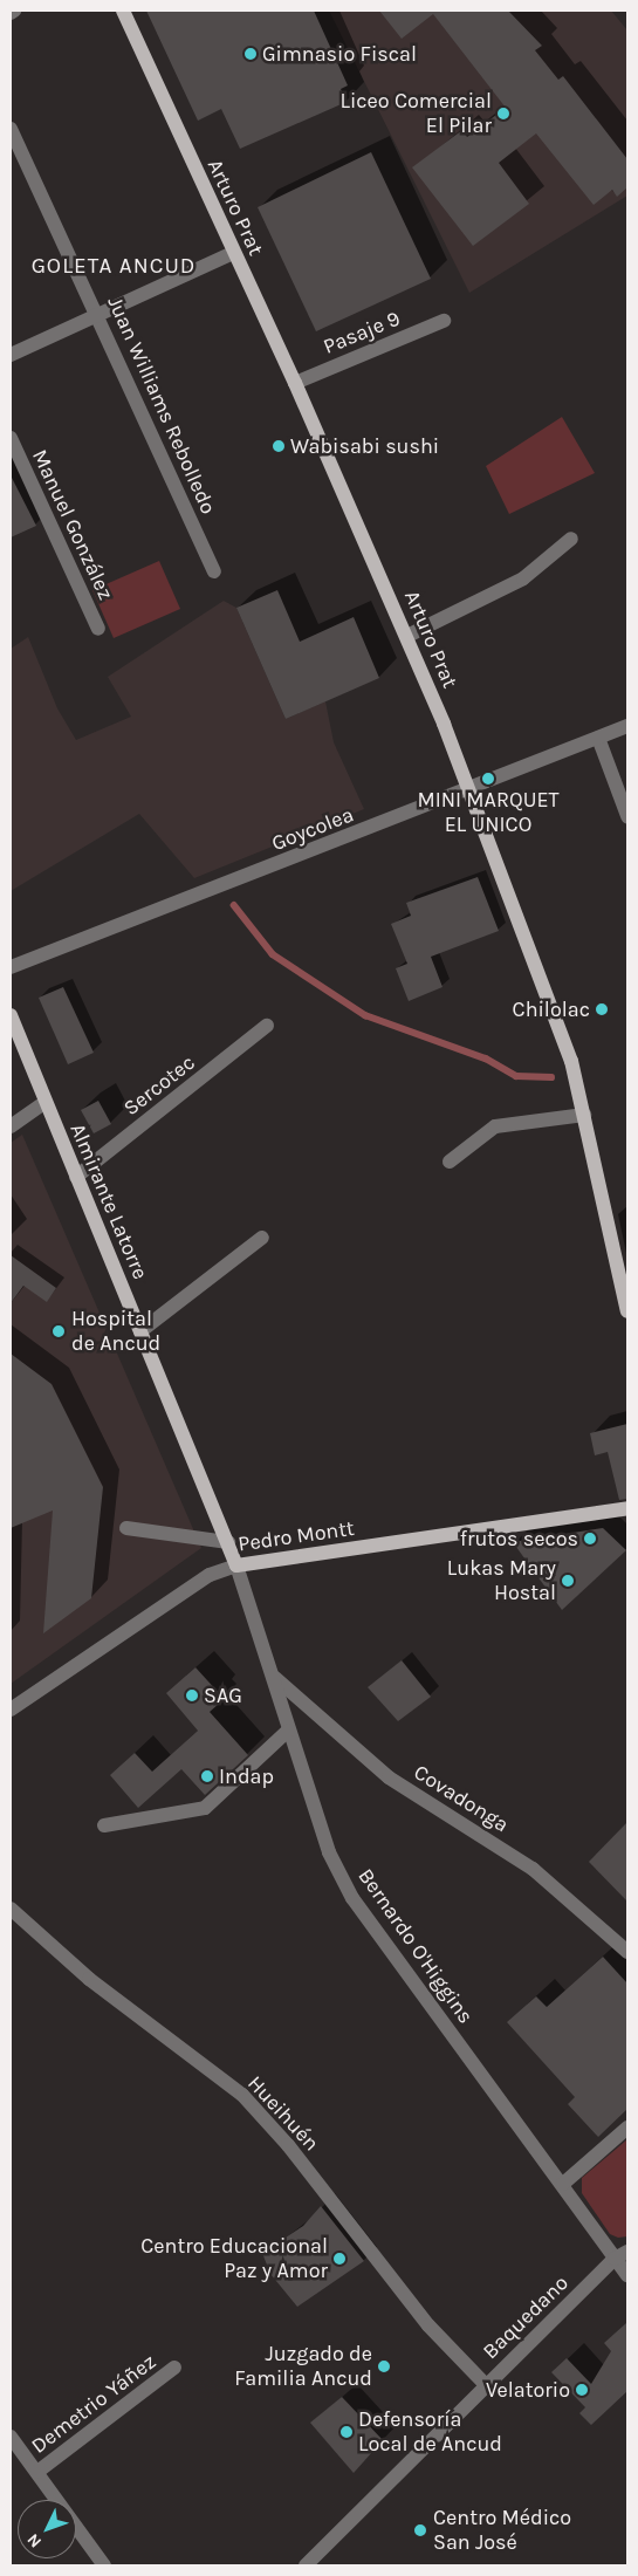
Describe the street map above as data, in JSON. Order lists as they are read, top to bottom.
{
  "streets": {
    "main road": ["Arturo Prat", "Almirante Latorre", "Pedro Montt"],
    "street": [
      "Pasaje 9",
      "Juan Williams Rebolledo",
      "Manuel González",
      "Goycolea",
      "Sercotec",
      "Covadonga",
      "Bernardo O'Higgins",
      "Hueihuén",
      "Baquedano",
      "Demetrio Yáñez"
    ]
  },
  "crossings": [
    ["Arturo Prat", "Pasaje 9"],
    ["Arturo Prat", "Goycolea"],
    ["Sercotec", "Almirante Latorre"],
    ["Almirante Latorre", "Pedro Montt"],
    ["Almirante Latorre", "Bernardo O'Higgins"],
    ["Pedro Montt", "Bernardo O'Higgins"],
    ["Covadonga", "Bernardo O'Higgins"],
    ["Bernardo O'Higgins", "Baquedano"],
    ["Hueihuén", "Baquedano"]
  ],
  "districts": ["GOLETA ANCUD"],
  "places": [
    "Gimnasio Fiscal",
    "Liceo Comercial El Pilar",
    "Wabisabi sushi",
    "MINI MARQUET EL UNICO",
    "Chilolac",
    "Hospital de Ancud",
    "frutos secos",
    "Lukas Mary Hostal",
    "SAG",
    "Indap",
    "Centro Educacional Paz y Amor",
    "Juzgado de Familia Ancud",
    "Velatorio",
    "Defensoría Local de Ancud",
    "Centro Médico San José"
  ],
  "north": "bottom left"
}
